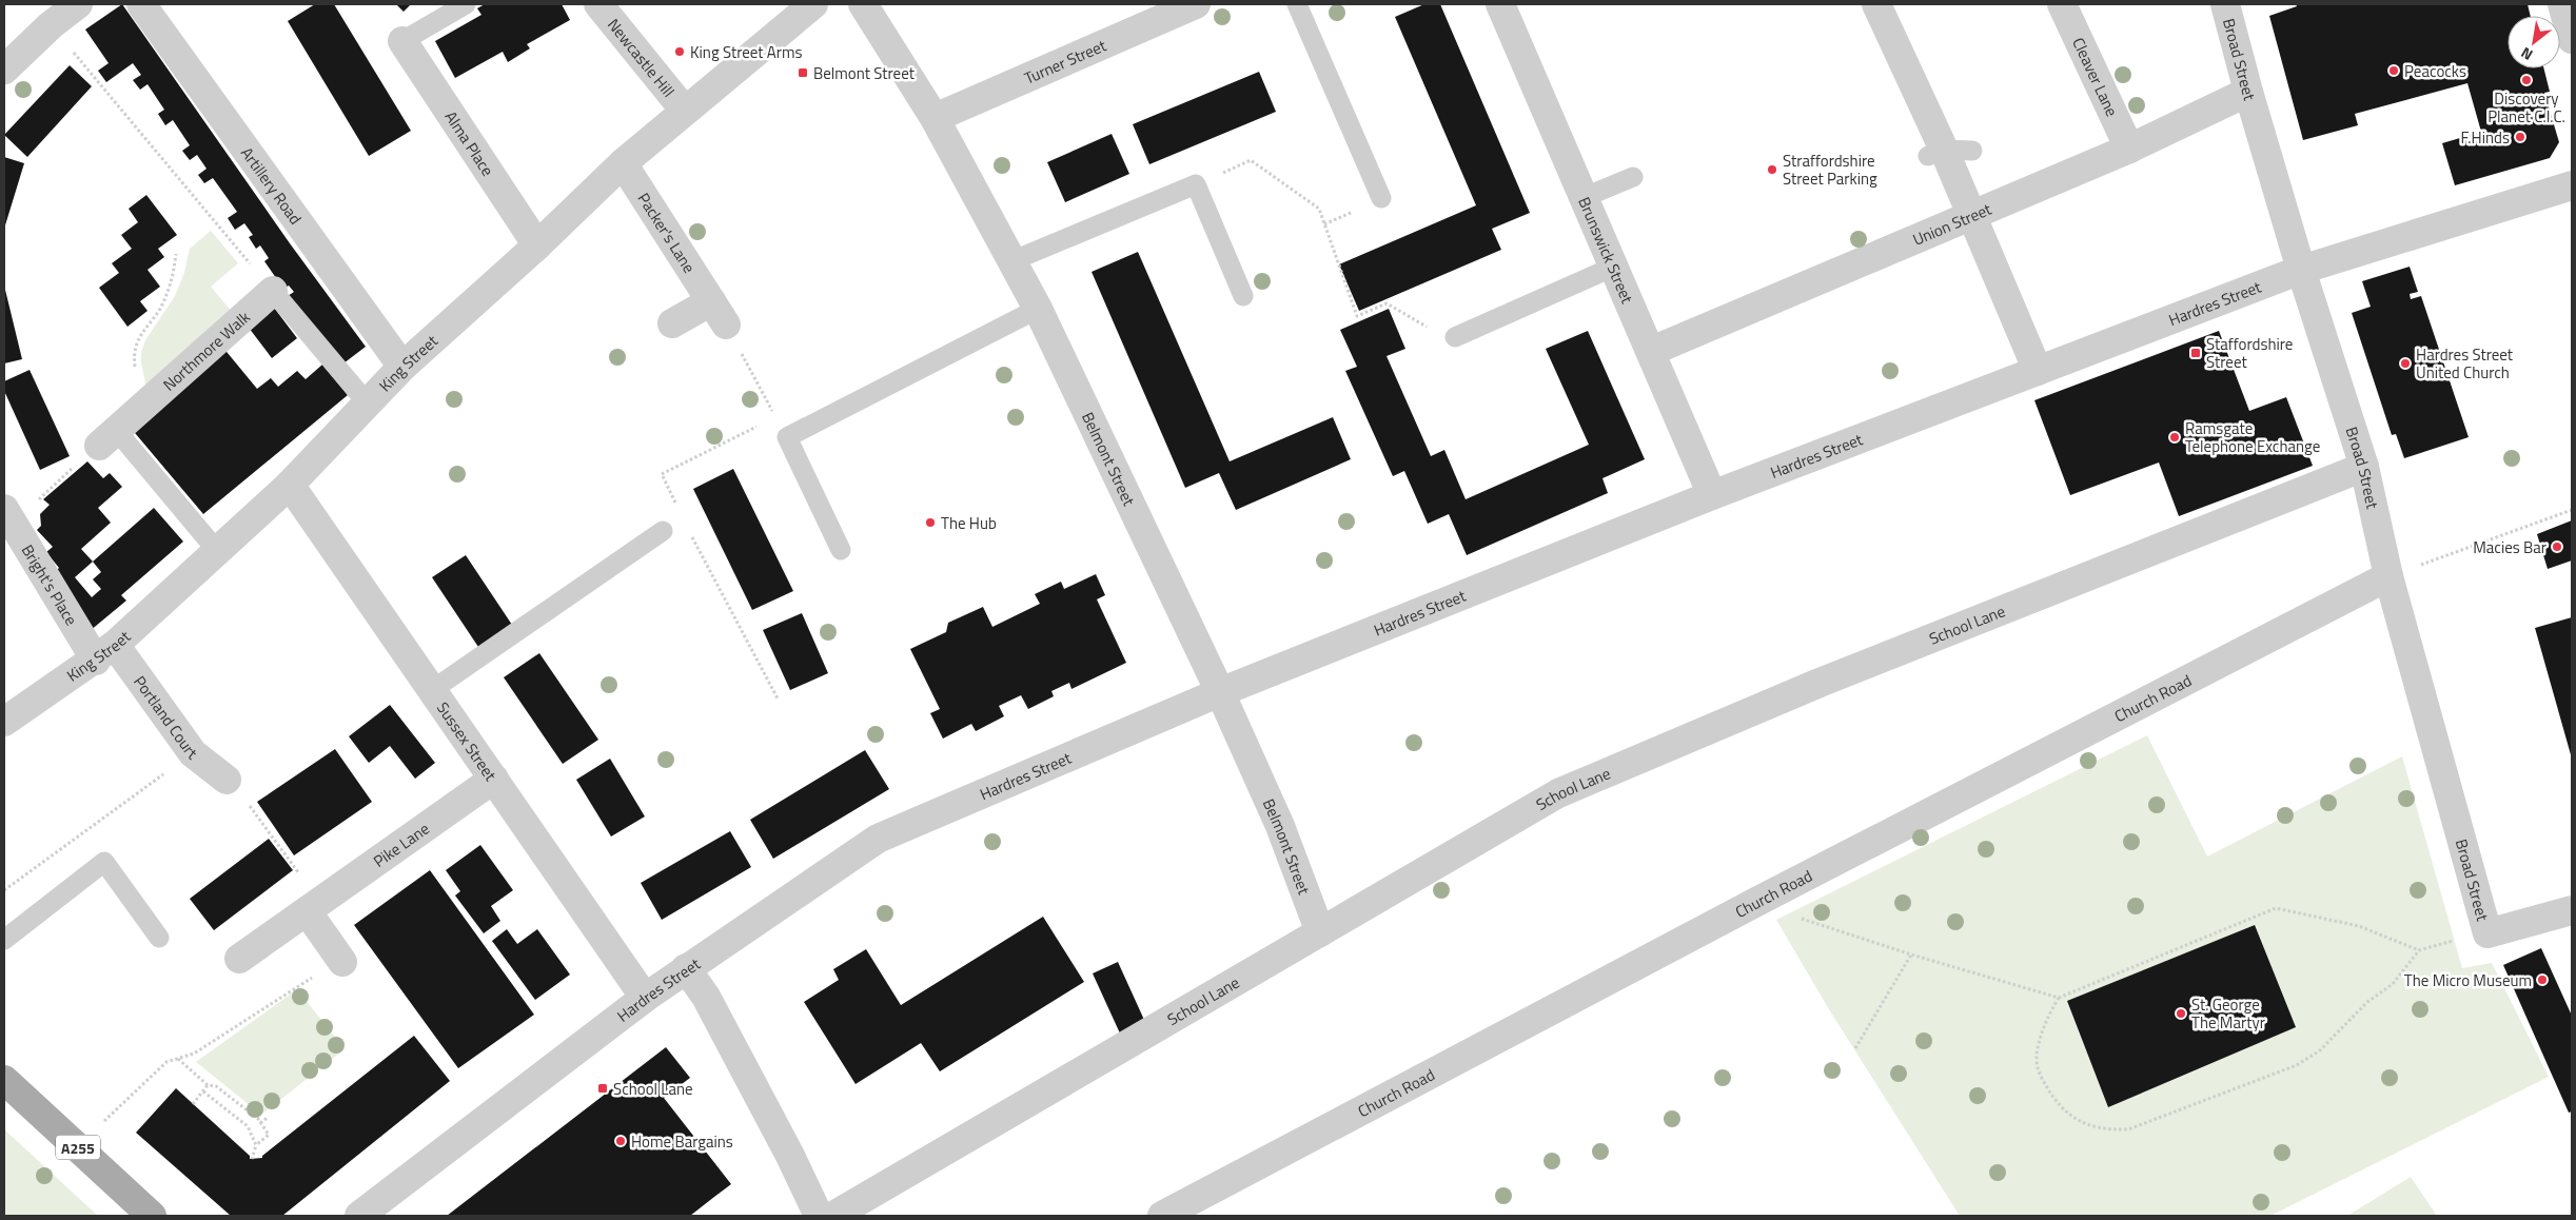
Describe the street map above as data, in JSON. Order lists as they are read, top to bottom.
{
  "streets": {
    "main road": ["A255"],
    "street": [
      "Newcastle Hill",
      "Broad Street",
      "Turner Street",
      "Cleaver Lane",
      "Alma Place",
      "Artillery Road",
      "Union Street",
      "Packer's Lane",
      "Brunswick Street",
      "Hardres Street",
      "Northmore Walk",
      "King Street",
      "Belmont Street",
      "Bright's Place",
      "School Lane",
      "Church Road",
      "Portland Court",
      "Sussex Street",
      "Pike Lane"
    ]
  },
  "crossings": [
    ["Newcastle Hill", "King Street"],
    ["Broad Street", "Union Street"],
    ["Broad Street", "Hardres Street"],
    ["Broad Street", "School Lane"],
    ["Broad Street", "Church Road"],
    ["Turner Street", "Belmont Street"],
    ["Cleaver Lane", "Union Street"],
    ["Alma Place", "King Street"],
    ["Artillery Road", "King Street"],
    ["Union Street", "Brunswick Street"],
    ["Packer's Lane", "King Street"],
    ["Brunswick Street", "Hardres Street"],
    ["Hardres Street", "Belmont Street"],
    ["Hardres Street", "Sussex Street"],
    ["King Street", "Bright's Place"],
    ["King Street", "Portland Court"],
    ["King Street", "Sussex Street"],
    ["Belmont Street", "School Lane"],
    ["Bright's Place", "Portland Court"],
    ["Sussex Street", "Pike Lane"]
  ],
  "places": {
    "other": [
      "King Street Arms",
      "Peacocks",
      "Discovery Planet C.I.C.",
      "F.Hinds",
      "Straffordshire Street Parking",
      "Hardres Street United Church",
      "Ramsgate Telephone Exchange",
      "The Hub",
      "Macies Bar",
      "The Micro Museum",
      "St. George The Martyr",
      "Home Bargains"
    ],
    "transit": ["Belmont Street", "Staffordshire Street", "School Lane"]
  },
  "north": "bottom left"
}
